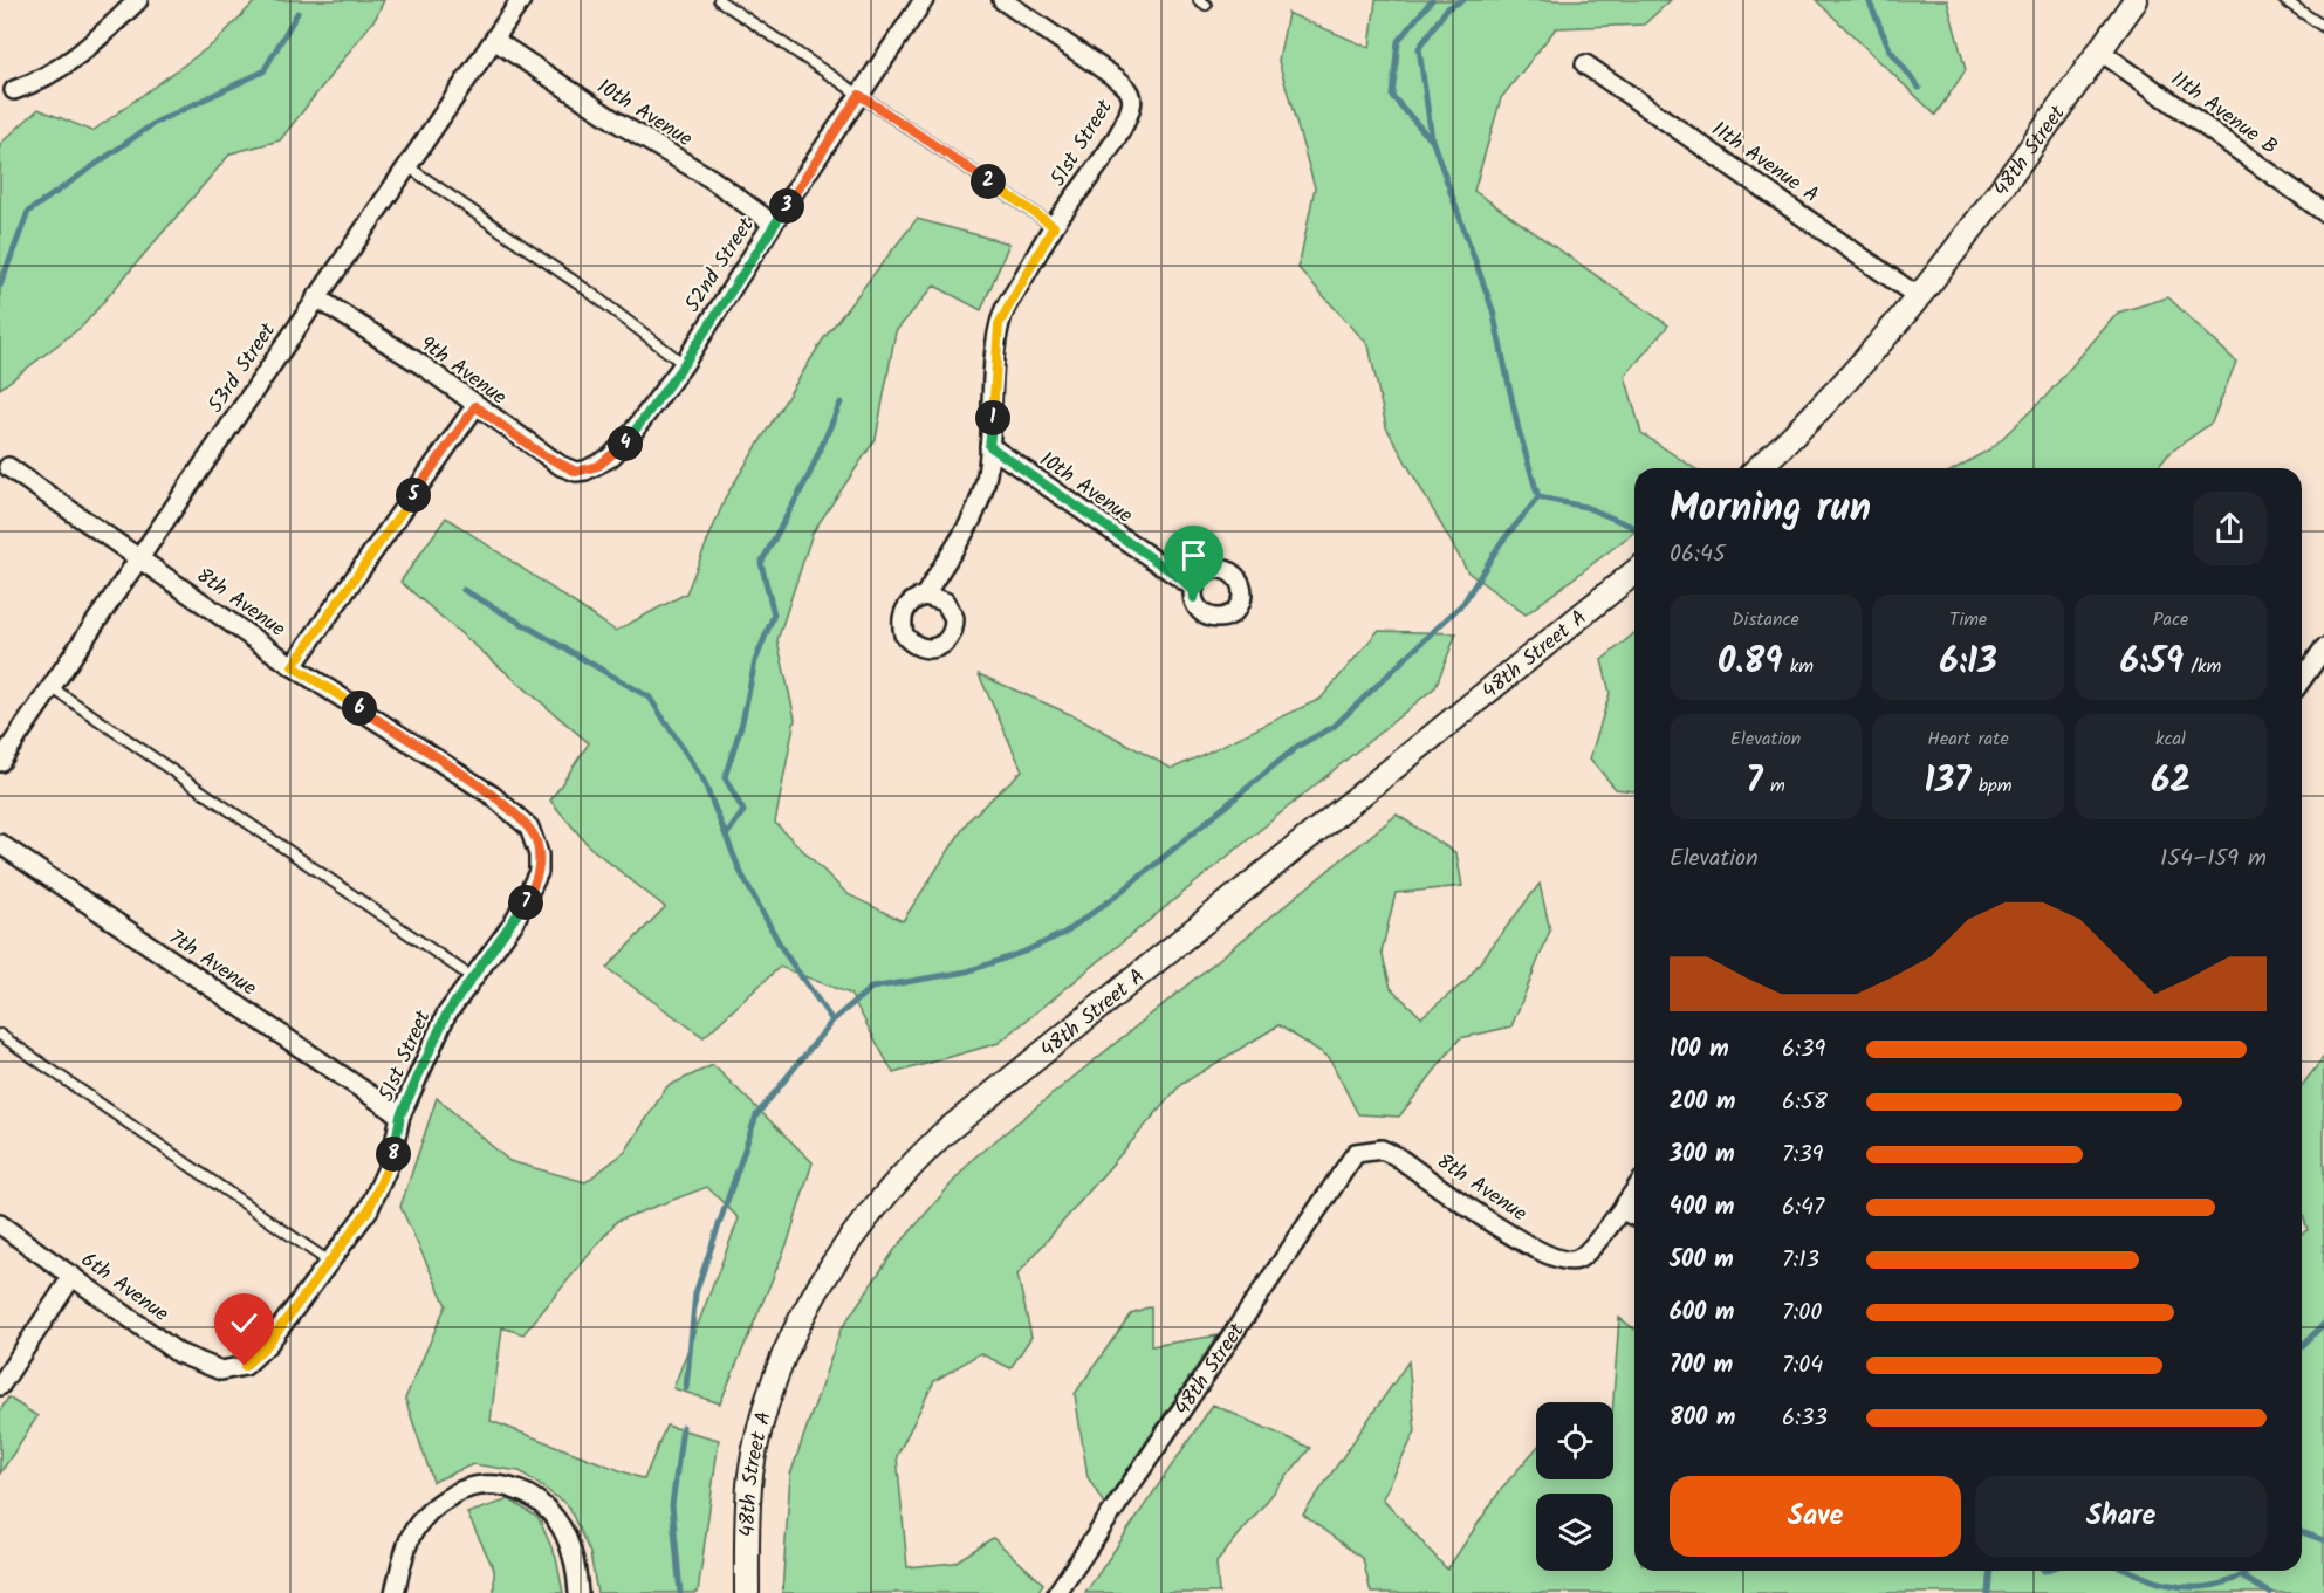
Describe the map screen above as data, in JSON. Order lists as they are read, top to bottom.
{
  "streets": {
    "street": [
      "10th Avenue",
      "11th Avenue B",
      "51st Street",
      "48th Street",
      "11th Avenue A",
      "52nd Street",
      "53rd Street",
      "9th Avenue",
      "8th Avenue",
      "48th Street A",
      "7th Avenue",
      "6th Avenue"
    ]
  },
  "crossings": [
    ["10th Avenue", "51st Street"],
    ["10th Avenue", "52nd Street"],
    ["10th Avenue", "53rd Street"],
    ["11th Avenue B", "48th Street"],
    ["51st Street", "8th Avenue"],
    ["51st Street", "7th Avenue"],
    ["51st Street", "6th Avenue"],
    ["48th Street", "11th Avenue A"],
    ["48th Street", "8th Avenue"],
    ["52nd Street", "9th Avenue"],
    ["53rd Street", "9th Avenue"],
    ["53rd Street", "8th Avenue"]
  ],
  "page": {
    "pins": [
      "2",
      "3",
      "1",
      "4",
      "5",
      "6",
      "7",
      "8"
    ],
    "heading": ["Morning run", "06:45"],
    "stats": [
      ["Distance", "0.89 km"],
      ["Time", "6:13"],
      ["Pace", "6:59 /km"],
      ["Elevation", "7 m"],
      ["Heart rate", "137 bpm"],
      ["kcal", "62"]
    ],
    "chart": ["Elevation", "154–159 m"],
    "list": [
      {
        "name": "100 m",
        "note": "6:39"
      },
      {
        "name": "200 m",
        "note": "6:58"
      },
      {
        "name": "300 m",
        "note": "7:39"
      },
      {
        "name": "400 m",
        "note": "6:47"
      },
      {
        "name": "500 m",
        "note": "7:13"
      },
      {
        "name": "600 m",
        "note": "7:00"
      },
      {
        "name": "700 m",
        "note": "7:04"
      },
      {
        "name": "800 m",
        "note": "6:33"
      }
    ],
    "buttons": ["Save", "Share"]
  }
}
